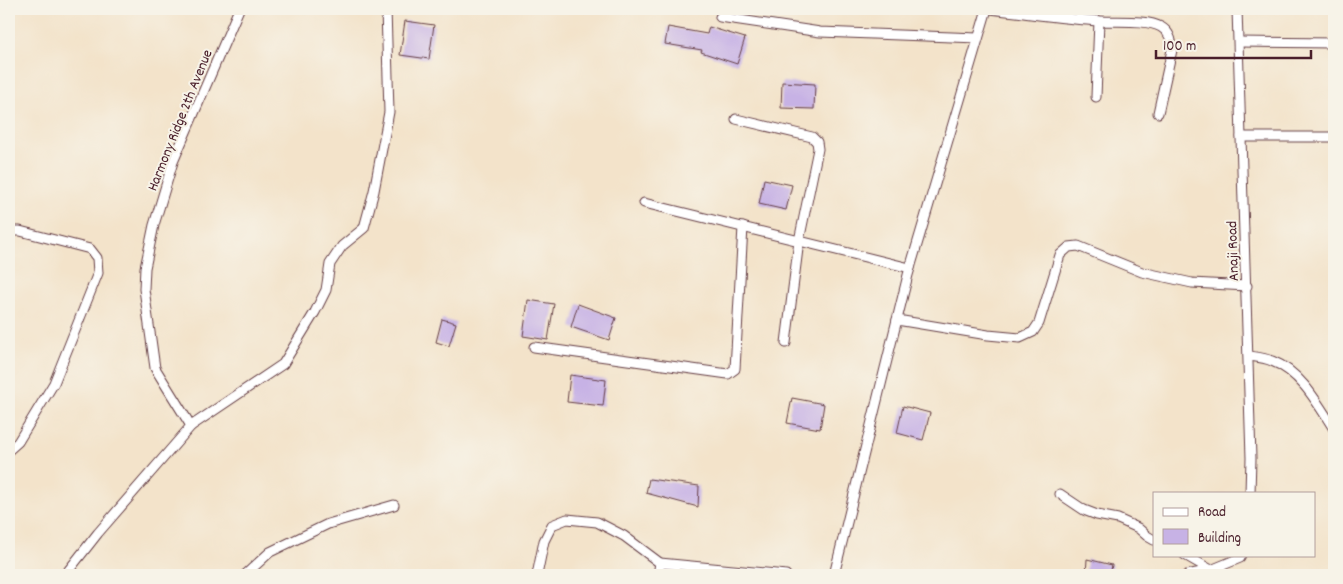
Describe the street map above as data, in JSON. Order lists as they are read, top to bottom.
{
  "streets": {
    "street": ["Harmony Ridge 2th Avenue", "Anaji Road"]
  },
  "legend": ["Road", "Building"],
  "scale_bar": "100 m"
}
